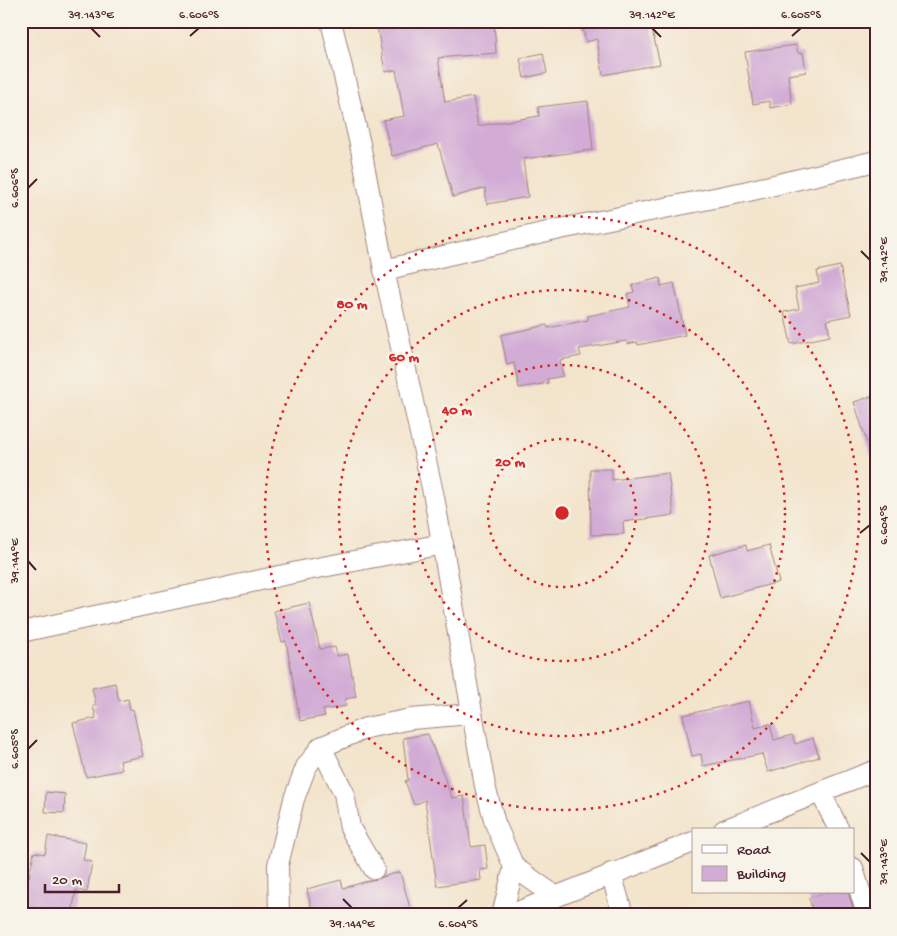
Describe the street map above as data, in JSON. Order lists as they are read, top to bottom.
{
  "legend": ["Road", "Building"],
  "scale_bar": "20 m",
  "coordinates": [
    "39.143°E",
    "6.606°S",
    "39.142°E",
    "6.605°S",
    "6.604°S",
    "39.144°E"
  ],
  "rings": [
    "80 m",
    "60 m",
    "40 m",
    "20 m"
  ]
}
